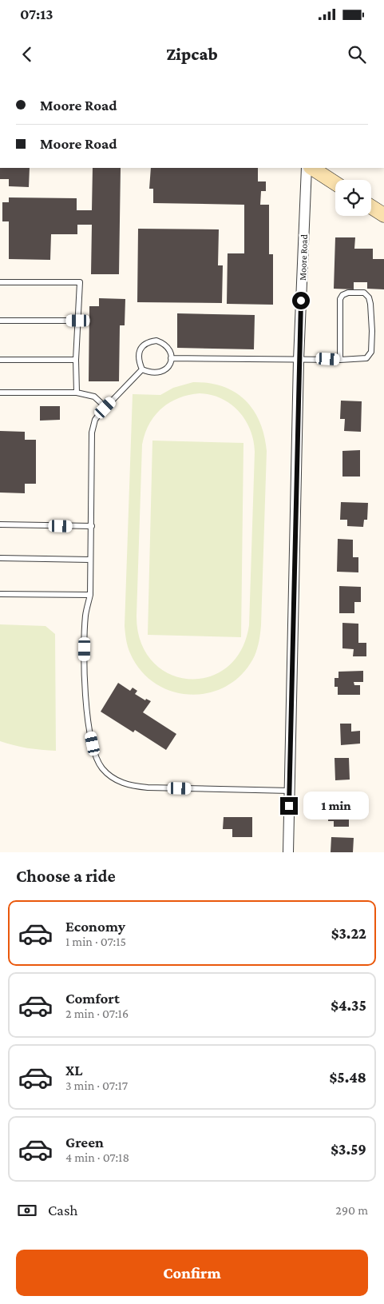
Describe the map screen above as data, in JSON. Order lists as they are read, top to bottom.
{
  "streets": {
    "street": ["Moore Road"]
  },
  "page": {
    "status": "07:13",
    "header": "Zipcab",
    "banner": ["Moore Road", "Moore Road"],
    "bubble": "1 min",
    "heading": "Choose a ride",
    "list": [
      {
        "name": "Economy",
        "note": "1 min · 07:15",
        "value": "$3.22"
      },
      {
        "name": "Comfort",
        "note": "2 min · 07:16",
        "value": "$4.35"
      },
      {
        "name": "XL",
        "note": "3 min · 07:17",
        "value": "$5.48"
      },
      {
        "name": "Green",
        "note": "4 min · 07:18",
        "value": "$3.59"
      }
    ],
    "pay": ["Cash", "290 m"],
    "buttons": "Confirm"
  }
}
